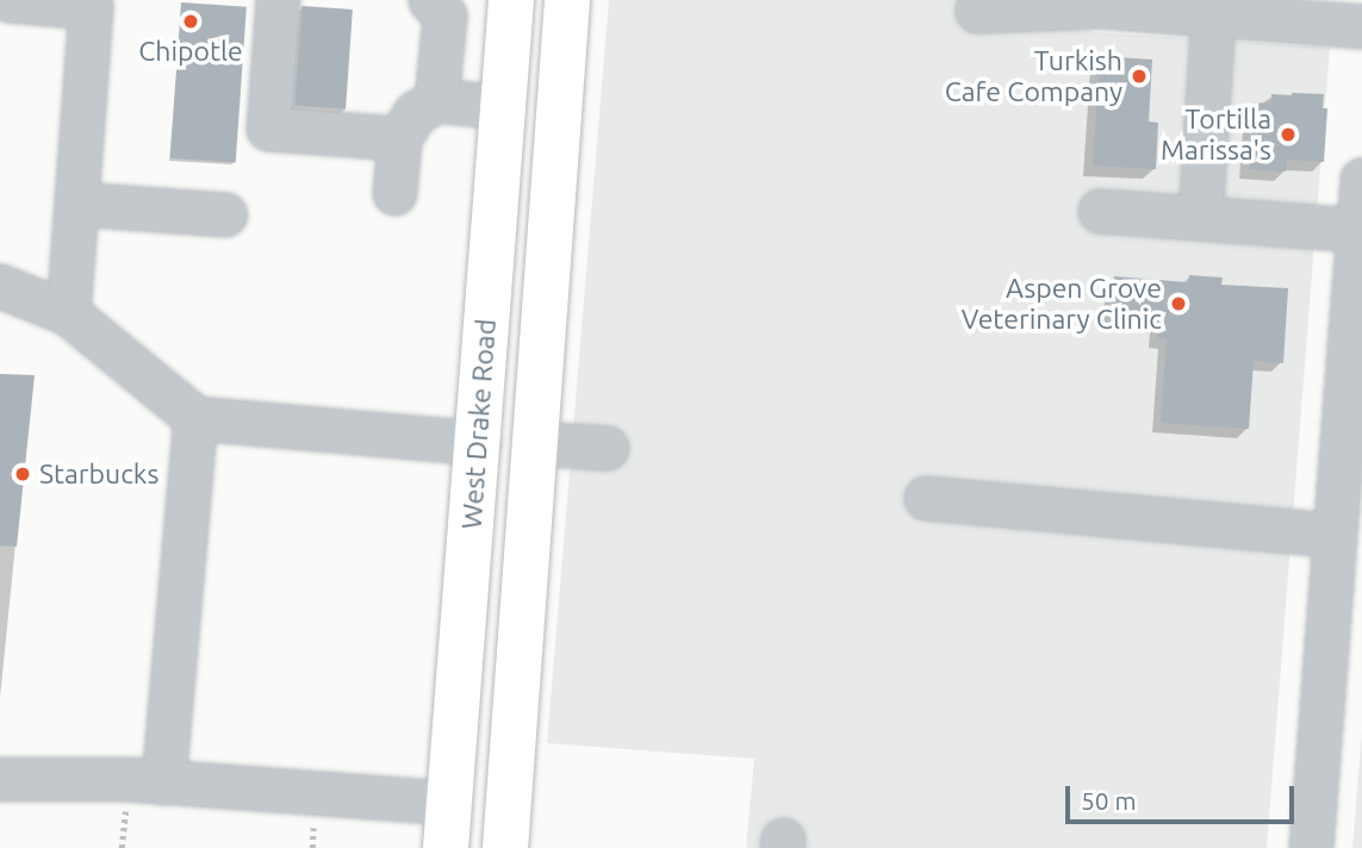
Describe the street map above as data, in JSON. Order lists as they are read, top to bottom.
{
  "streets": {
    "main road": ["West Drake Road"]
  },
  "places": [
    "Chipotle",
    "Turkish Cafe Company",
    "Tortilla Marissa's",
    "Aspen Grove Veterinary Clinic",
    "Starbucks"
  ],
  "scale_bar": "50 m"
}
